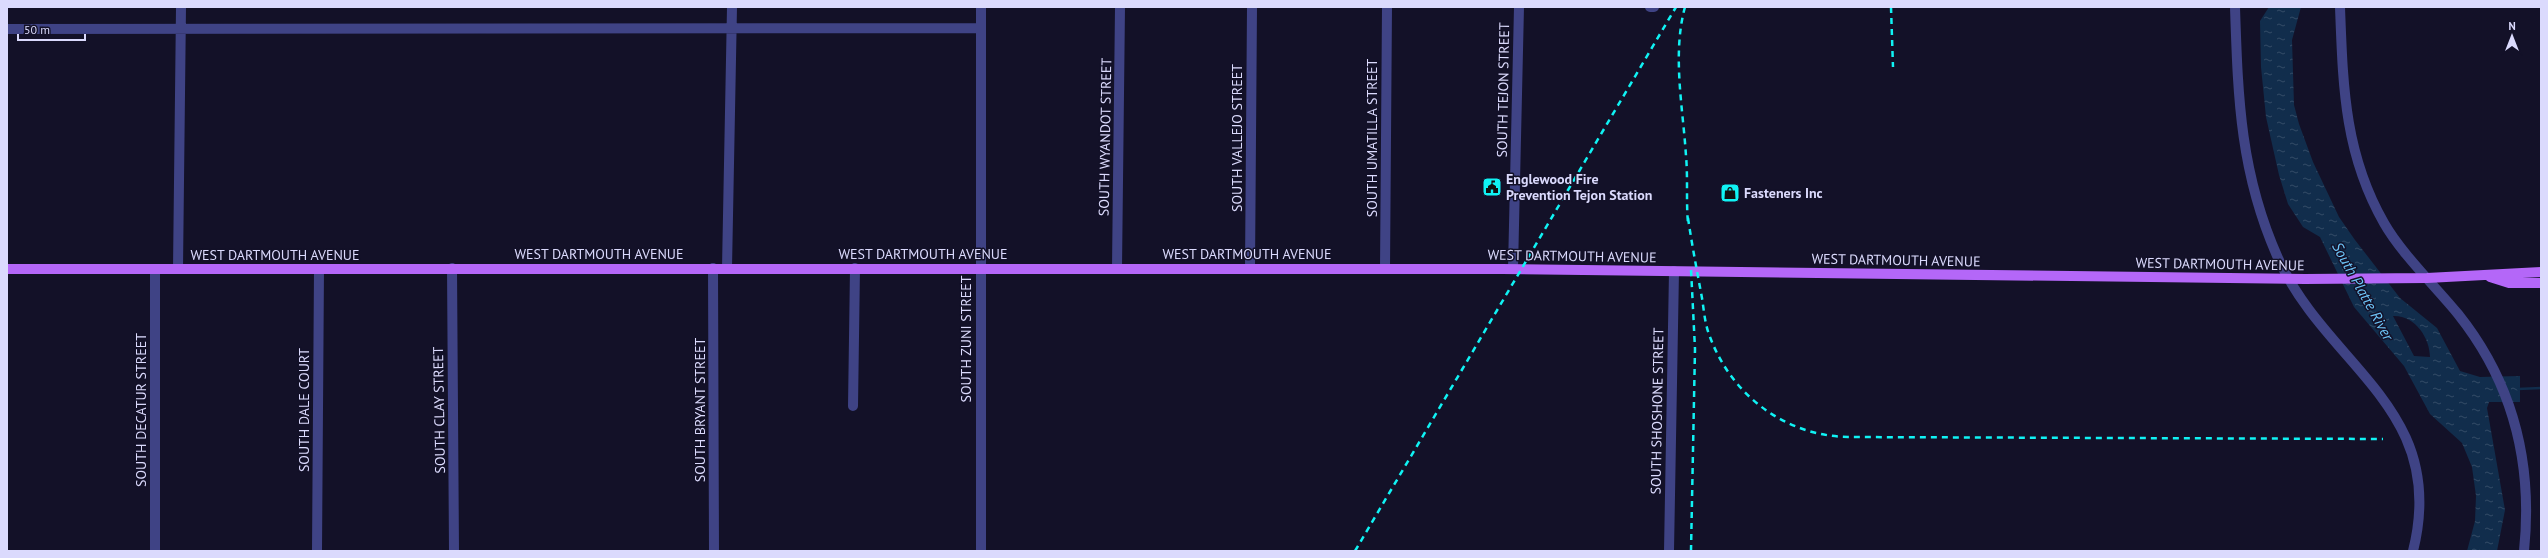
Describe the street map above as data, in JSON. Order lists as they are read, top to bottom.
{
  "streets": {
    "main road": ["WEST DARTMOUTH AVENUE"],
    "street": [
      "SOUTH TEJON STREET",
      "SOUTH WYANDOT STREET",
      "SOUTH VALLEJO STREET",
      "SOUTH UMATILLA STREET",
      "SOUTH ZUNI STREET",
      "SOUTH DECATUR STREET",
      "SOUTH DALE COURT",
      "SOUTH CLAY STREET",
      "SOUTH BRYANT STREET",
      "SOUTH SHOSHONE STREET"
    ]
  },
  "crossings": [
    ["SOUTH TEJON STREET", "WEST DARTMOUTH AVENUE"],
    ["SOUTH WYANDOT STREET", "WEST DARTMOUTH AVENUE"],
    ["SOUTH VALLEJO STREET", "WEST DARTMOUTH AVENUE"],
    ["SOUTH UMATILLA STREET", "WEST DARTMOUTH AVENUE"],
    ["WEST DARTMOUTH AVENUE", "SOUTH ZUNI STREET"],
    ["WEST DARTMOUTH AVENUE", "SOUTH DECATUR STREET"],
    ["WEST DARTMOUTH AVENUE", "SOUTH DALE COURT"],
    ["WEST DARTMOUTH AVENUE", "SOUTH CLAY STREET"],
    ["WEST DARTMOUTH AVENUE", "SOUTH BRYANT STREET"],
    ["WEST DARTMOUTH AVENUE", "SOUTH SHOSHONE STREET"]
  ],
  "water": ["South Platte River"],
  "places": {
    "public building": ["Englewood Fire Prevention Tejon Station"],
    "shop": ["Fasteners Inc"]
  },
  "scale_bar": "50 m",
  "north": "top"
}
